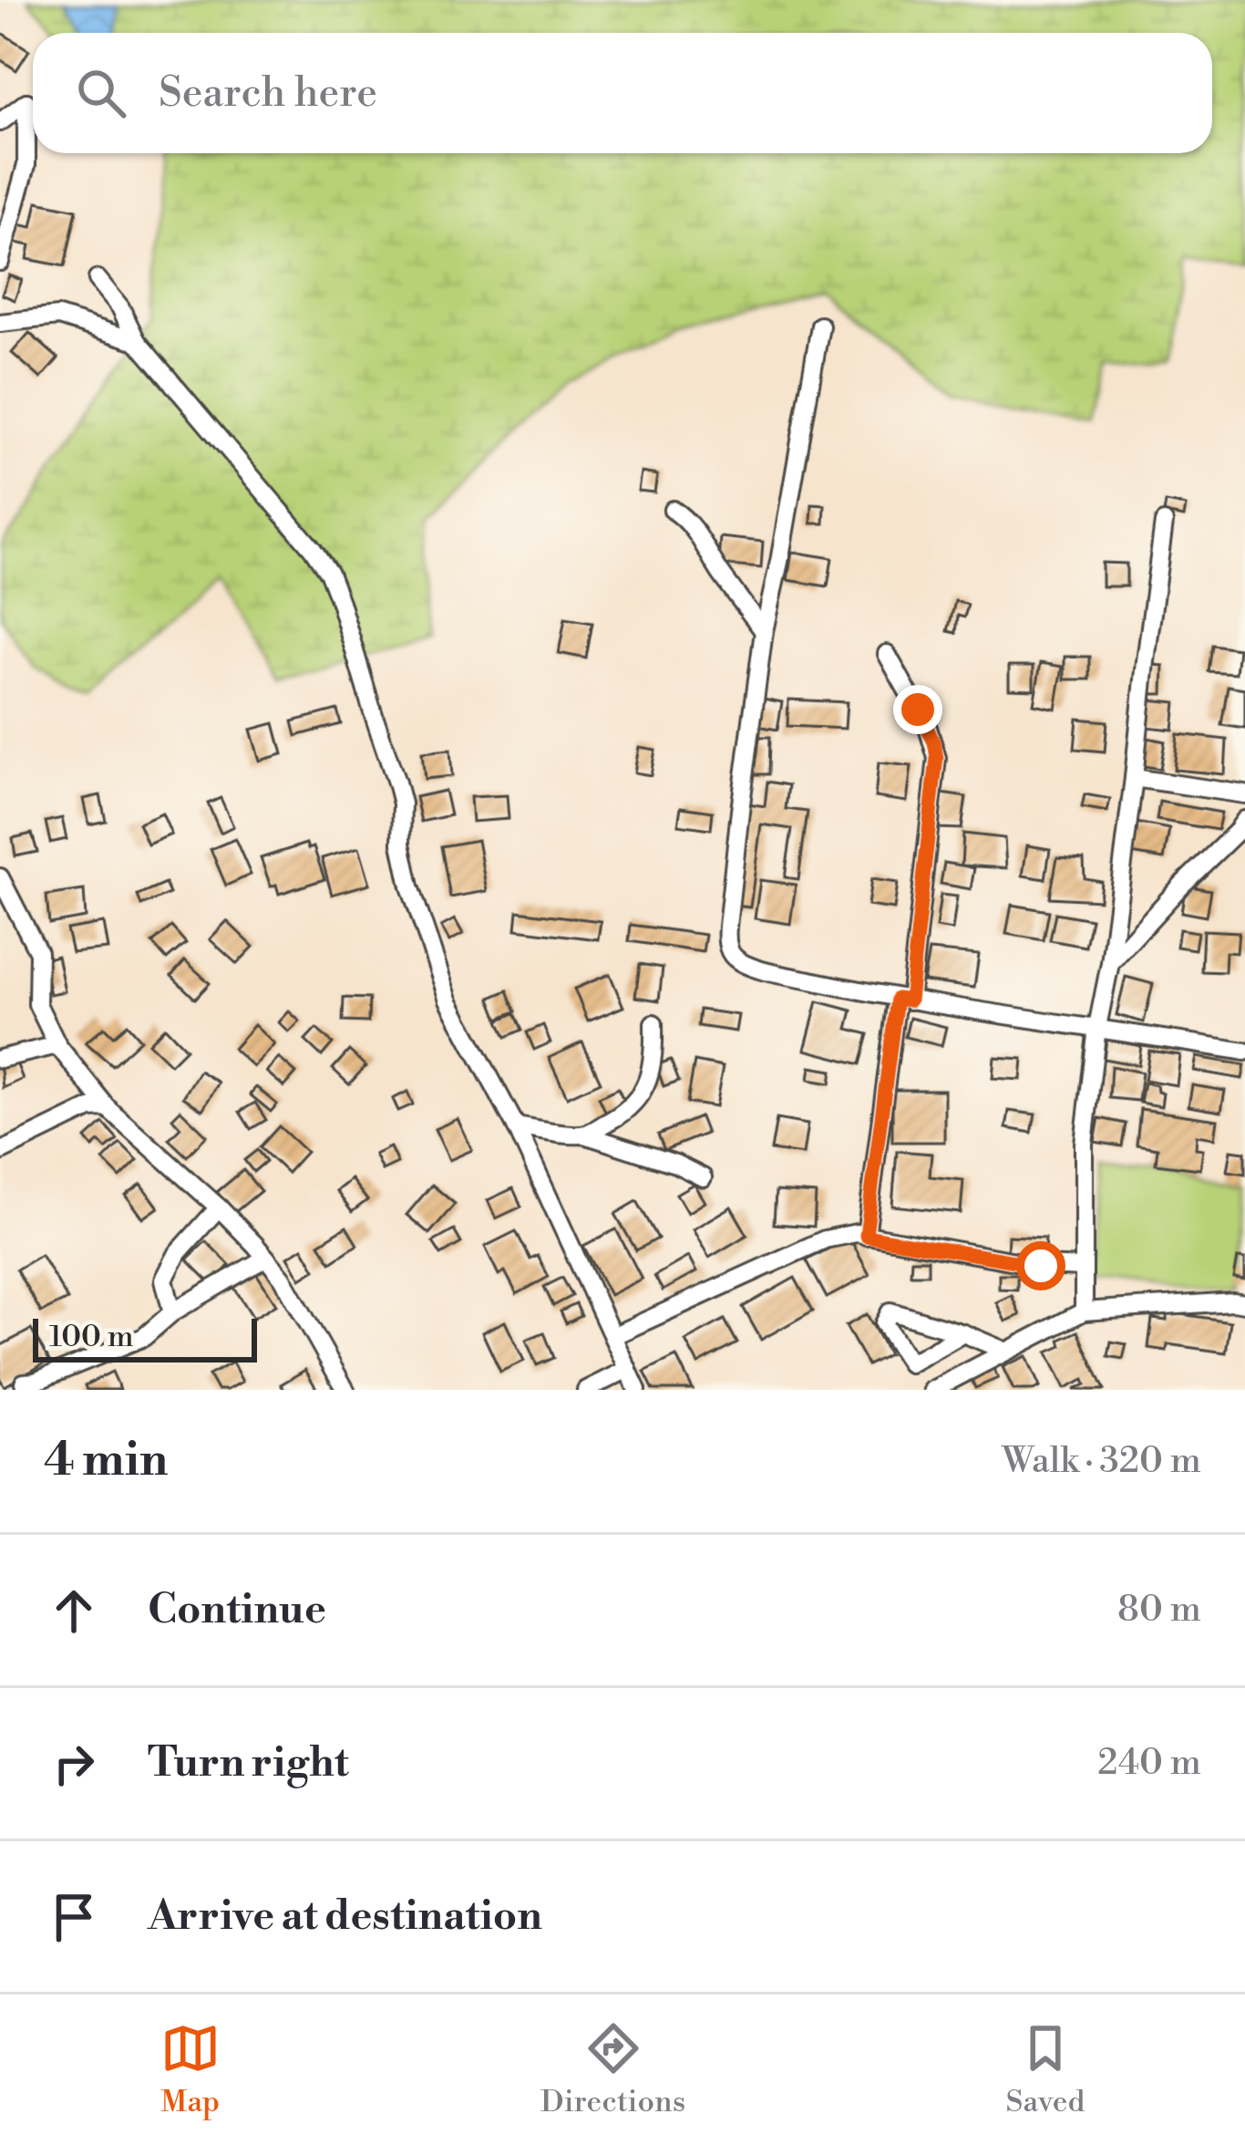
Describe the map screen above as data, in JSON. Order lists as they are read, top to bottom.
{
  "scale_bar": "100 m",
  "page": {
    "search": "Search here",
    "scale": "100 m",
    "heading": ["4 min", "Walk · 320 m"],
    "list": [
      ["Continue", "80 m"],
      ["Turn right", "240 m"],
      "Arrive at destination"
    ],
    "nav": ["Map", "Directions", "Saved"]
  }
}
